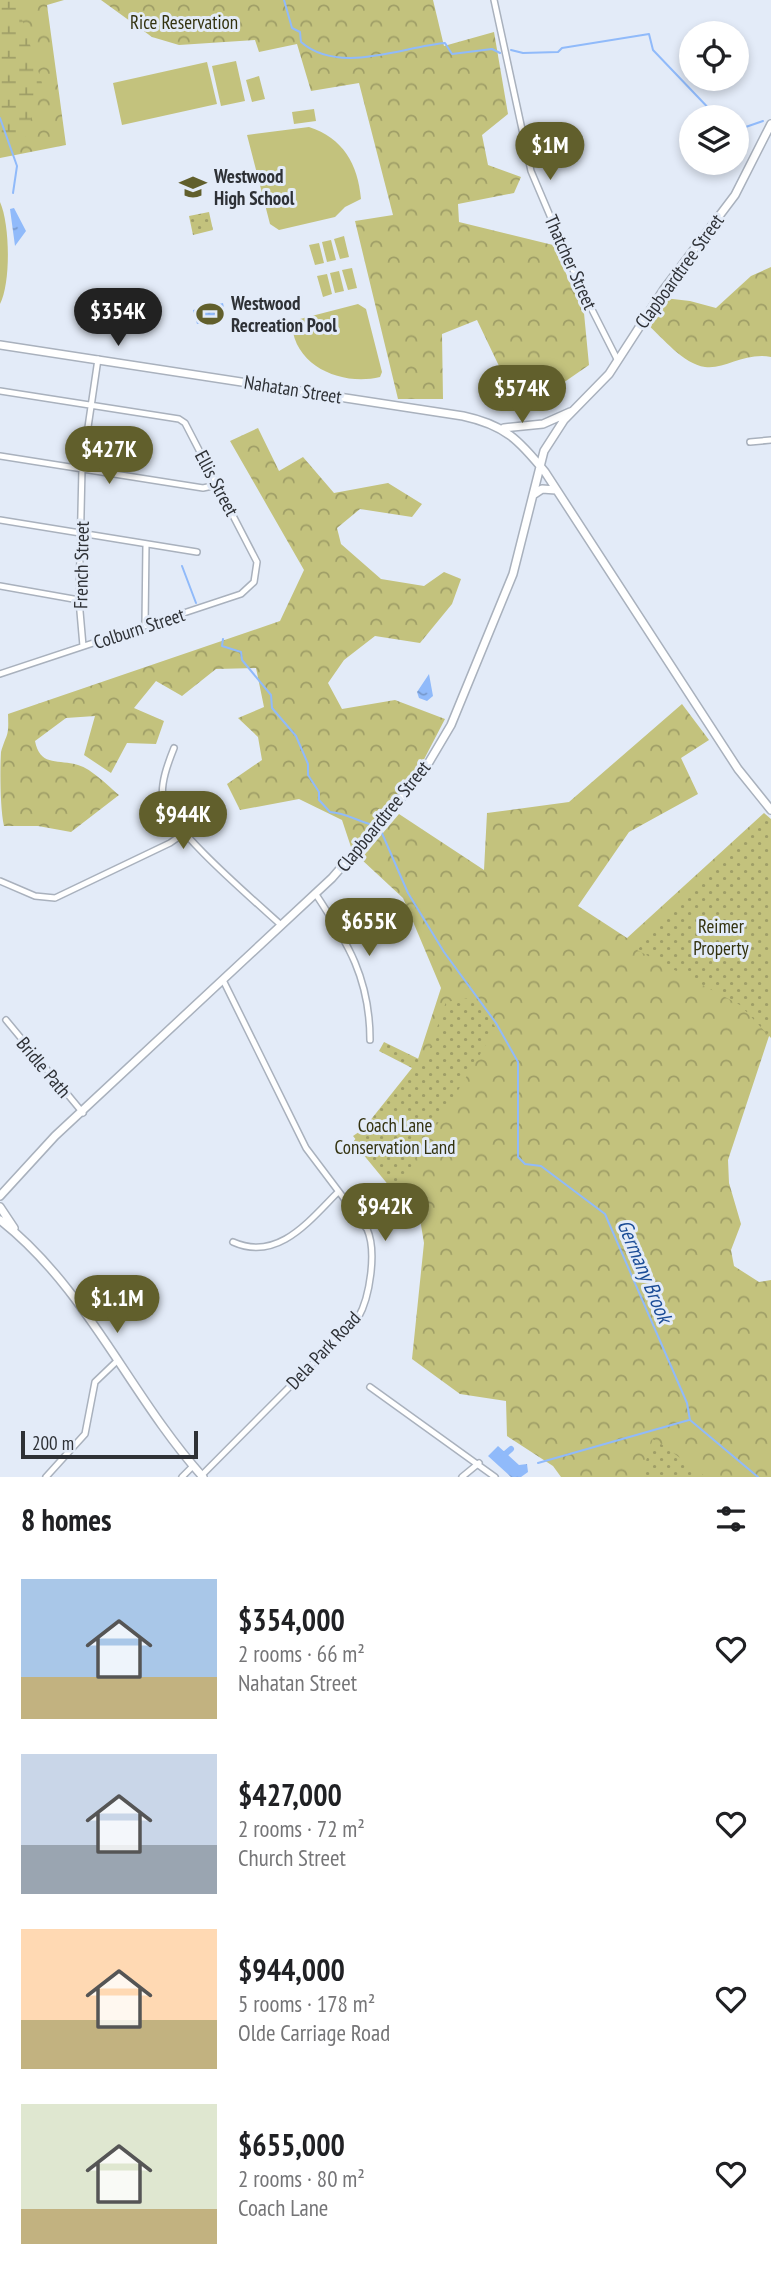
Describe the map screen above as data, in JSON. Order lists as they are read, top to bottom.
{
  "streets": {
    "main road": ["Clapboardtree Street", "Nahatan Street"],
    "street": [
      "Thatcher Street",
      "Ellis Street",
      "French Street",
      "Colburn Street",
      "Bridle Path",
      "Dela Park Road"
    ]
  },
  "crossings": [
    ["Thatcher Street", "Clapboardtree Street"],
    ["Clapboardtree Street", "Nahatan Street"],
    ["Clapboardtree Street", "Bridle Path"],
    ["Clapboardtree Street", "Dela Park Road"],
    ["Nahatan Street", "French Street"],
    ["Ellis Street", "French Street"],
    ["Ellis Street", "Colburn Street"],
    ["French Street", "Colburn Street"]
  ],
  "water": ["Germany Brook"],
  "parks": ["Rice Reservation", "Reimer Property", "Coach Lane Conservation Land"],
  "places": {
    "school or university": ["Westwood High School"],
    "sports": ["Westwood Recreation Pool"]
  },
  "scale_bar": "200 m",
  "page": {
    "price": [
      "$1M",
      "$354K",
      "$574K",
      "$427K",
      "$944K",
      "$655K",
      "$942K",
      "$1.1M"
    ],
    "scale": "200 m",
    "heading": "8 homes",
    "list": [
      {
        "name": "$354,000",
        "note": "2 rooms · 66 m² · Nahatan Street"
      },
      {
        "name": "$427,000",
        "note": "2 rooms · 72 m² · Church Street"
      },
      {
        "name": "$944,000",
        "note": "5 rooms · 178 m² · Olde Carriage Road"
      },
      {
        "name": "$655,000",
        "note": "2 rooms · 80 m² · Coach Lane"
      }
    ]
  }
}
